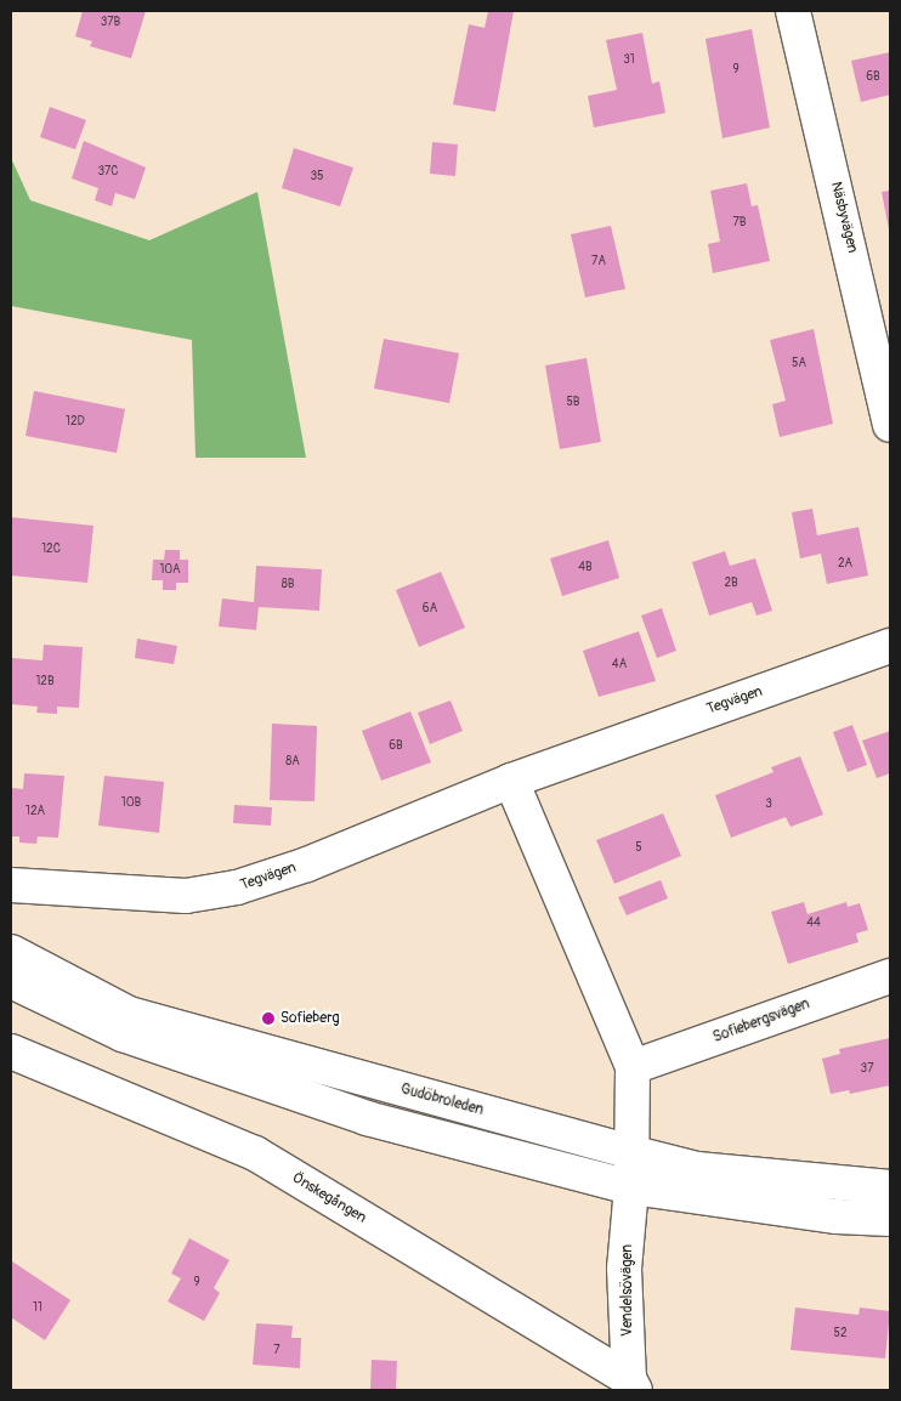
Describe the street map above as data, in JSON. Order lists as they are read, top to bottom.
{
  "streets": {
    "street": [
      "Näsbyvägen",
      "Tegvägen",
      "Sofiebergsvägen",
      "Gudöbroleden",
      "Önskegången",
      "Vendelsövägen"
    ]
  },
  "crossings": [
    ["Gudöbroleden", "Vendelsövägen"],
    ["Önskegången", "Vendelsövägen"]
  ],
  "places": ["Sofieberg"],
  "house_numbers": [
    "37B",
    "31",
    "9",
    "6B",
    "37C",
    "35",
    "7B",
    "7A",
    "5A",
    "5B",
    "12D",
    "12C",
    "2A",
    "4B",
    "10A",
    "2B",
    "8B",
    "6A",
    "4A",
    "12B",
    "6B",
    "8A",
    "10B",
    "3",
    "12A",
    "5",
    "44",
    "37",
    "9",
    "11",
    "52",
    "7"
  ]
}
